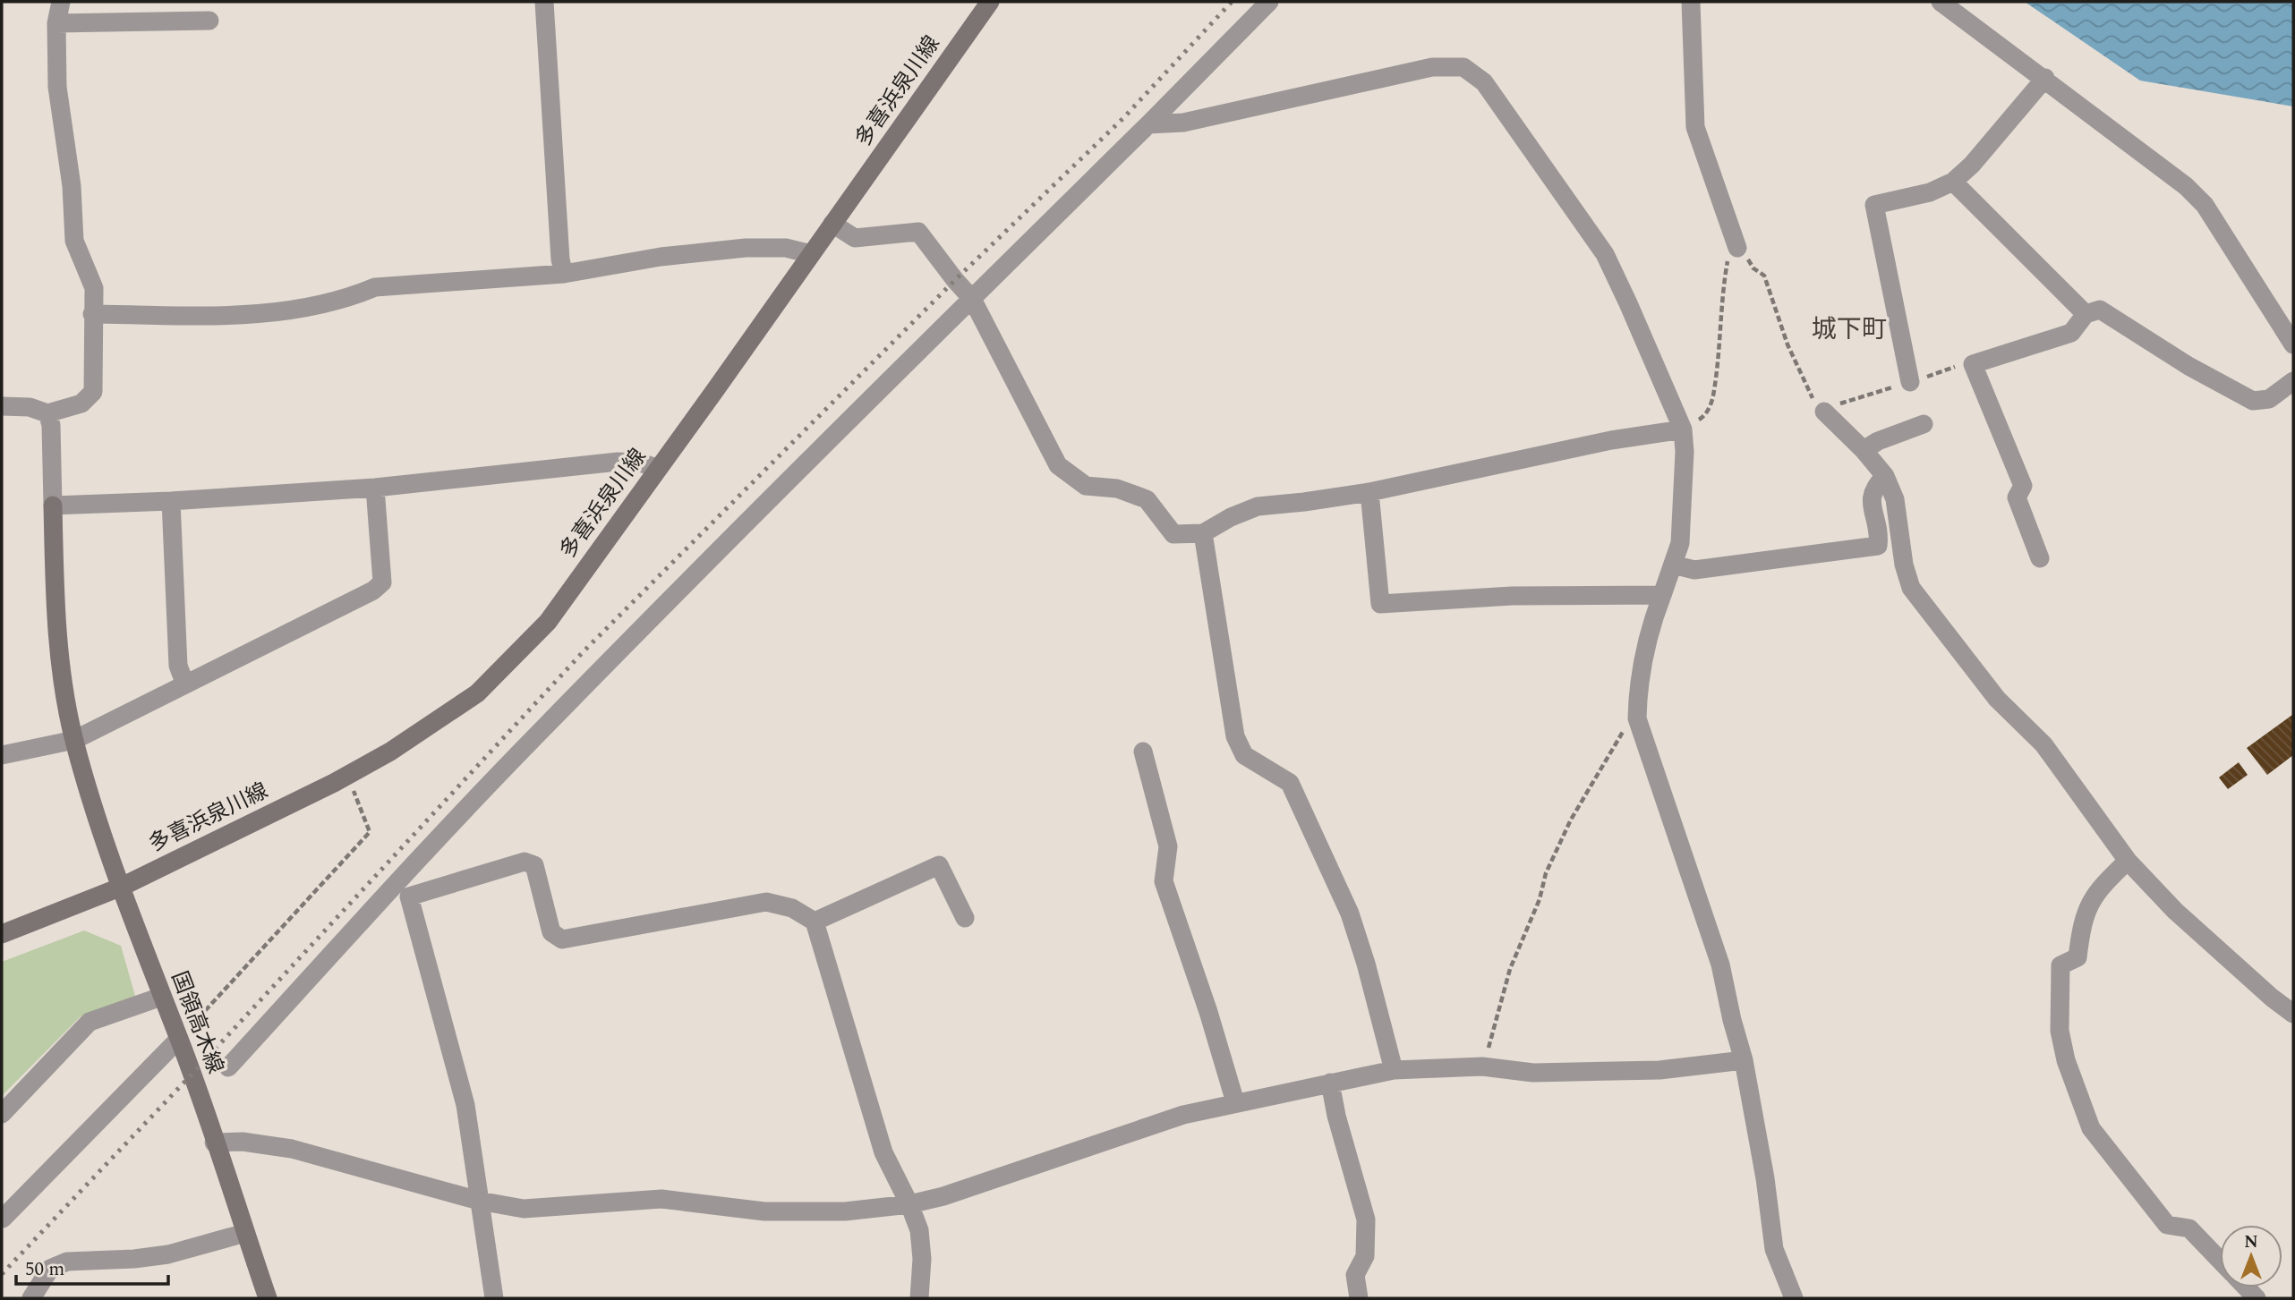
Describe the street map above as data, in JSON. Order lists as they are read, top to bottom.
{
  "streets": {
    "main road": ["多喜浜泉川線", "国領高木線"]
  },
  "crossings": [
    ["多喜浜泉川線", "国領高木線"]
  ],
  "districts": ["城下町"],
  "scale_bar": "50 m",
  "north": "top"
}
